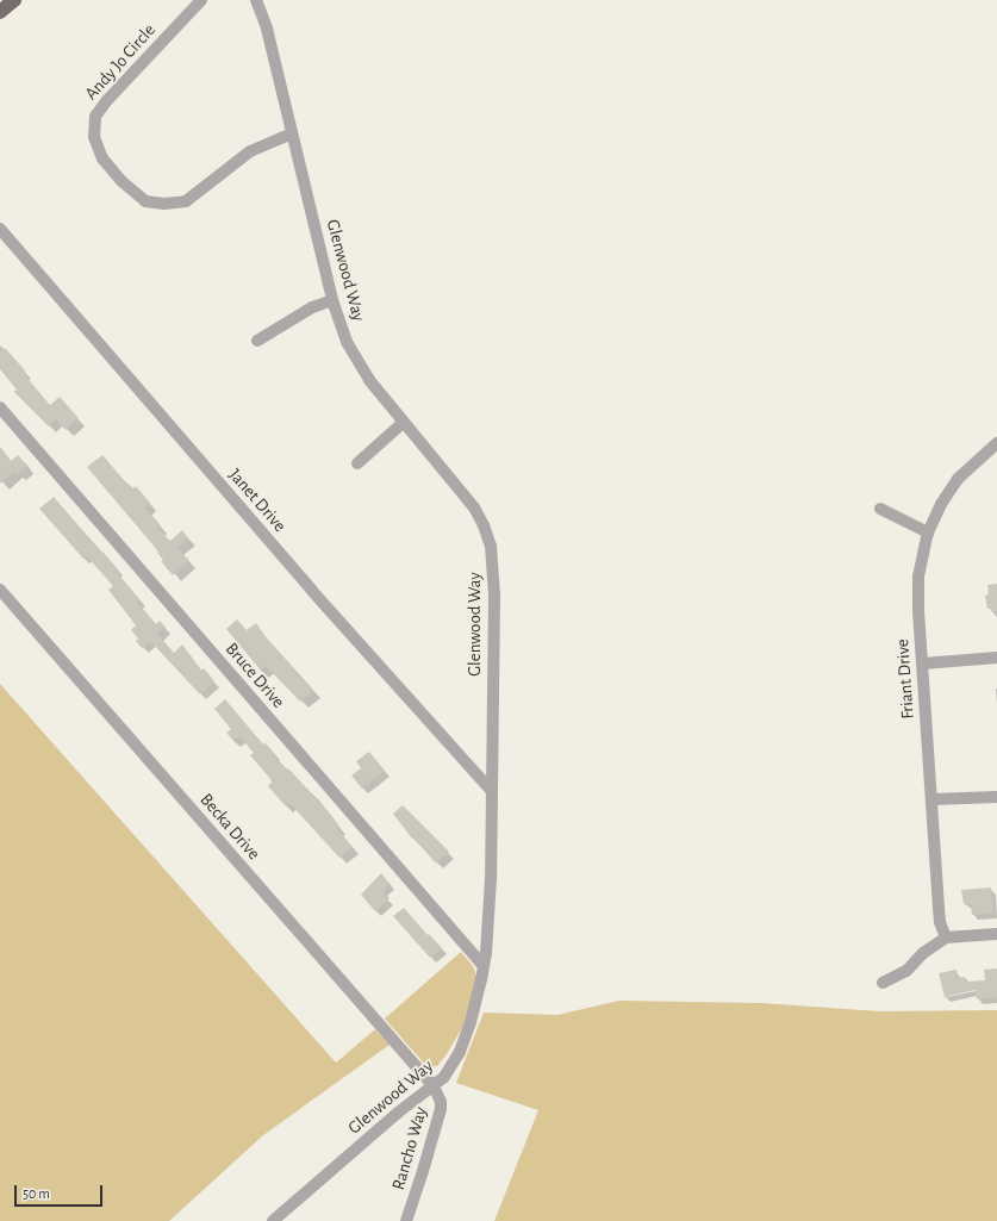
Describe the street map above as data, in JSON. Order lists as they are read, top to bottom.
{
  "streets": {
    "street": [
      "Andy Jo Circle",
      "Glenwood Way",
      "Janet Drive",
      "Bruce Drive",
      "Friant Drive",
      "Becka Drive",
      "Rancho Way"
    ]
  },
  "crossings": [
    ["Andy Jo Circle", "Glenwood Way"],
    ["Glenwood Way", "Janet Drive"],
    ["Glenwood Way", "Bruce Drive"],
    ["Glenwood Way", "Becka Drive"],
    ["Glenwood Way", "Rancho Way"],
    ["Becka Drive", "Rancho Way"]
  ],
  "scale_bar": "50 m"
}
